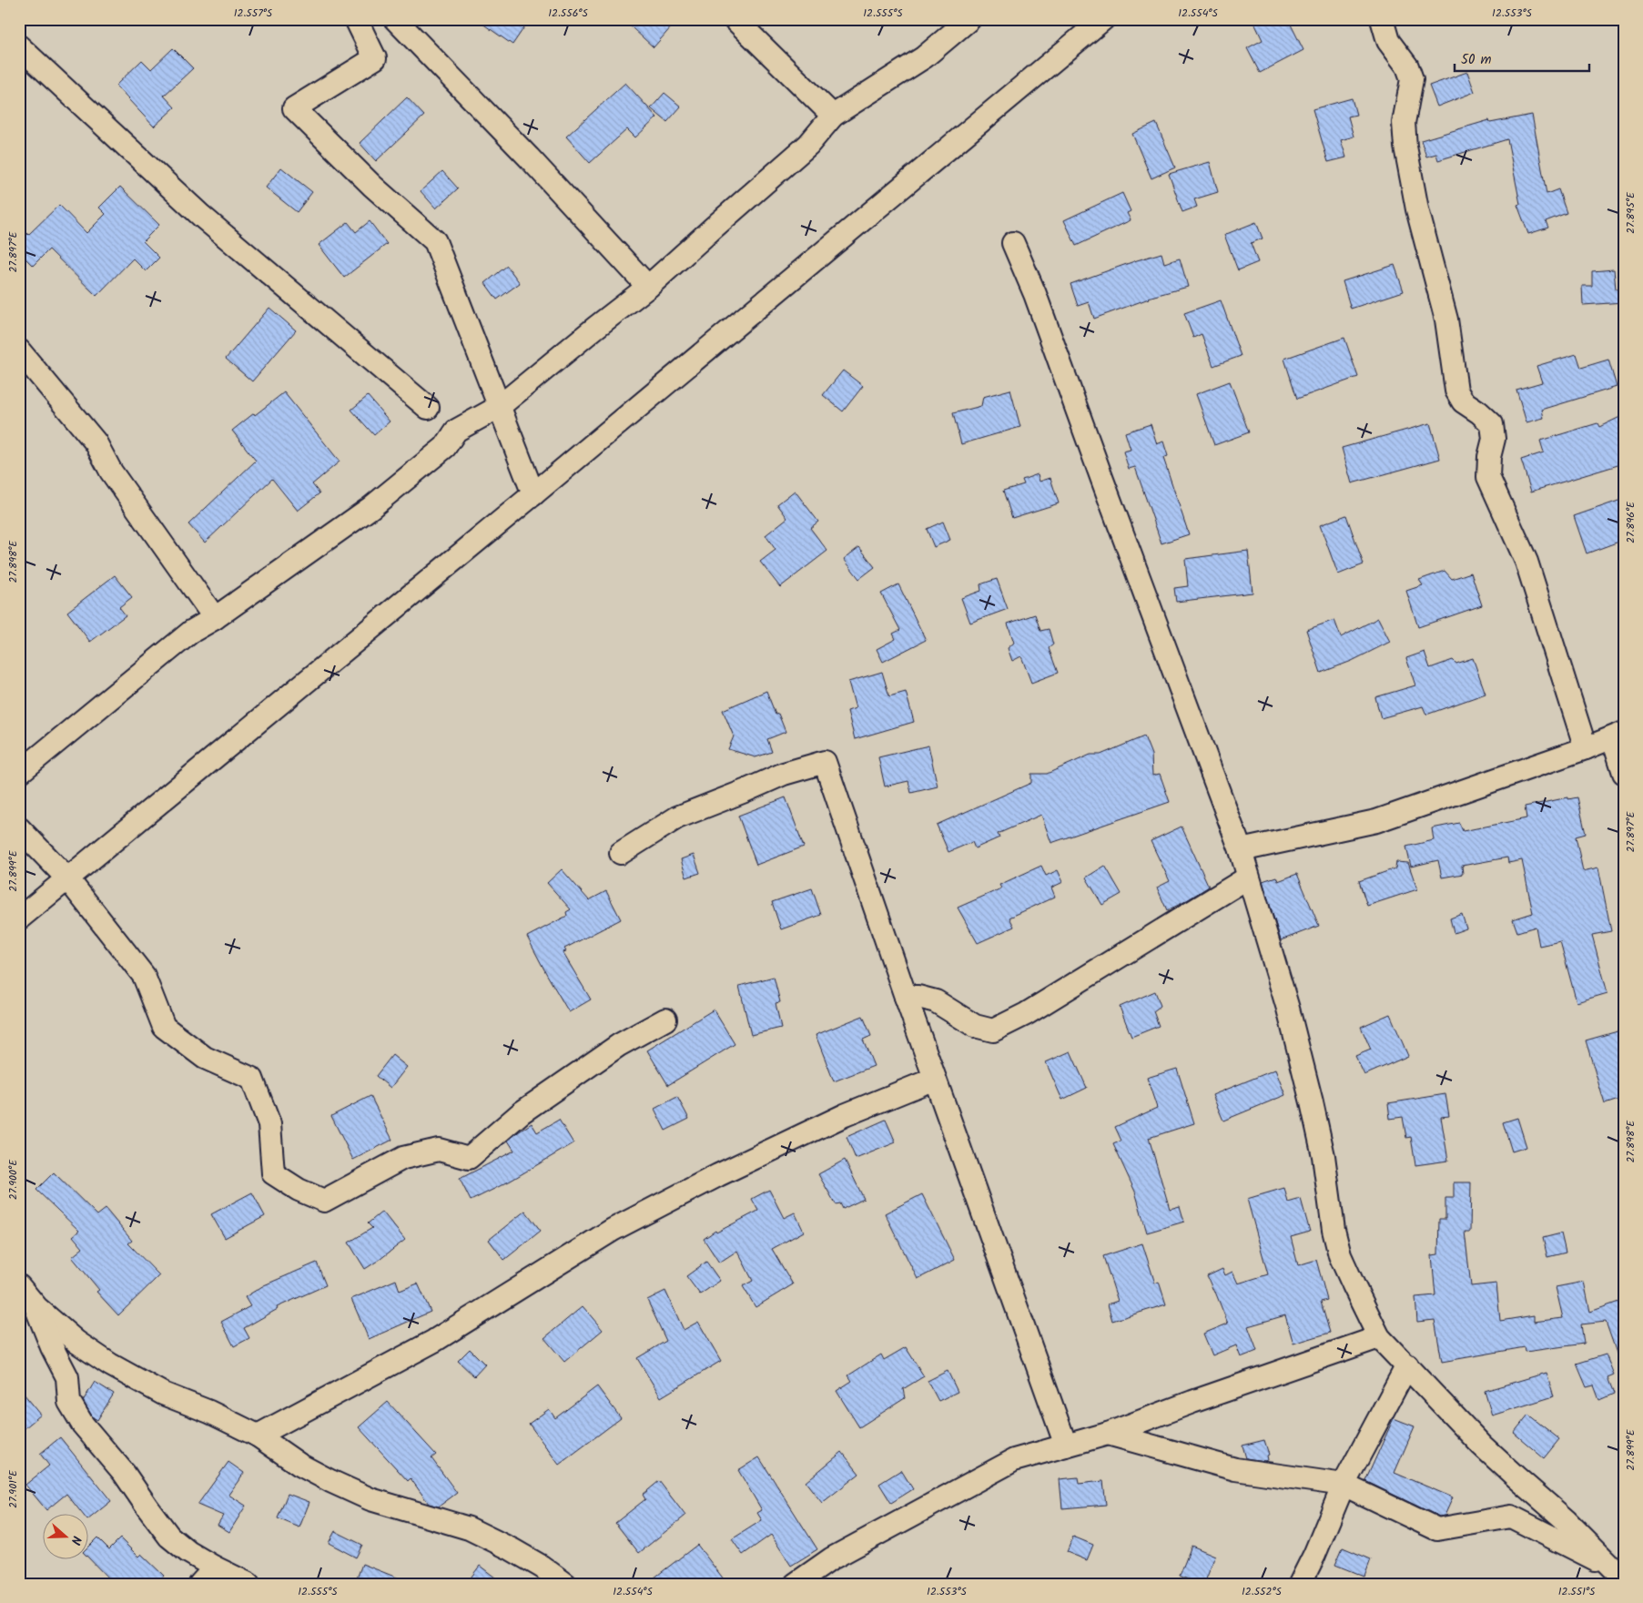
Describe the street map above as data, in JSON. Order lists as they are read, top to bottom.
{
  "scale_bar": "50 m",
  "north": "right",
  "coordinates": [
    "12.557°S",
    "12.556°S",
    "12.555°S",
    "12.554°S",
    "12.553°S",
    "27.895°E",
    "27.897°E",
    "27.896°E",
    "27.898°E",
    "27.899°E",
    "27.900°E",
    "27.901°E",
    "12.552°S",
    "12.551°S"
  ]
}
